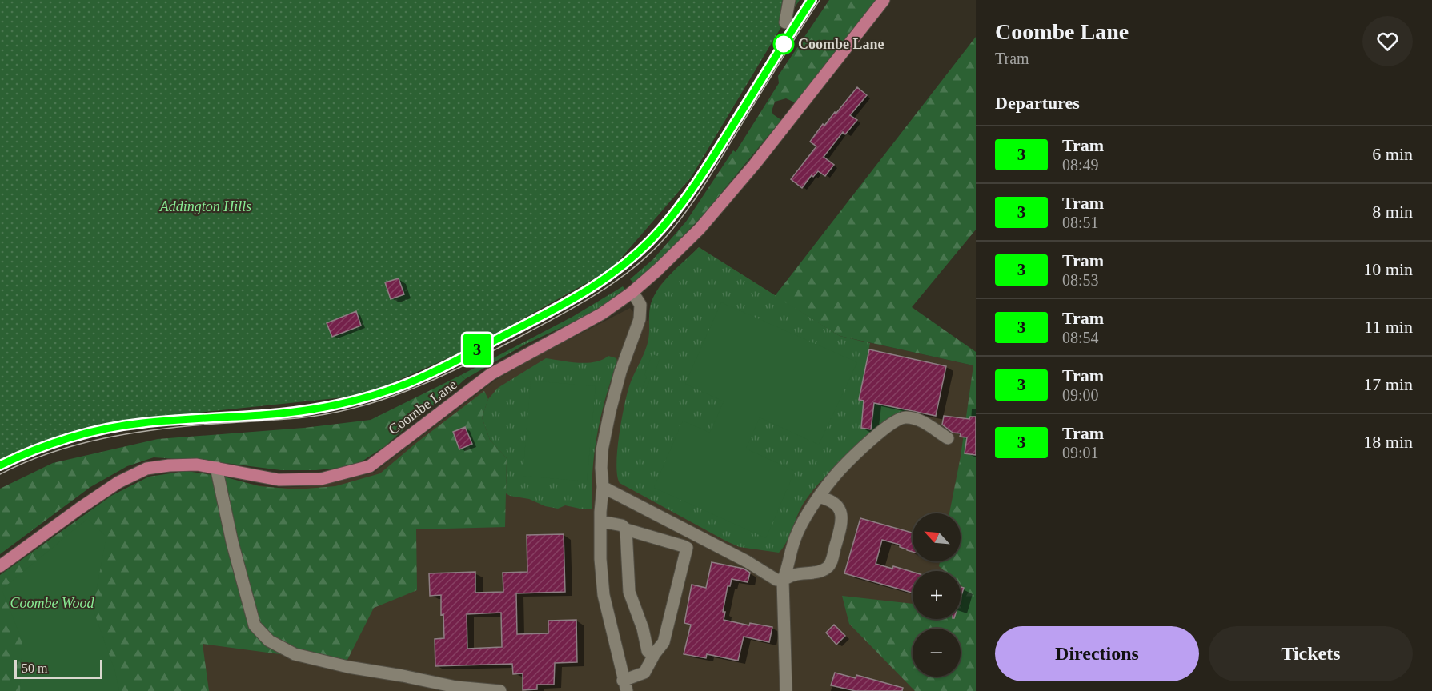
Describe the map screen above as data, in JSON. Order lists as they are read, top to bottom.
{
  "streets": {
    "main road": ["Coombe Lane"]
  },
  "parks": ["Addington Hills", "Coombe Wood"],
  "places": ["Coombe Lane"],
  "lines": ["tram line 3"],
  "scale_bar": "50 m",
  "north": "top left",
  "page": {
    "on_map": "3",
    "heading": [
      ["Coombe Lane", "Tram"],
      "Departures"
    ],
    "list": [
      {
        "mark": "3",
        "name": "Tram",
        "note": "08:49",
        "value": "6 min"
      },
      {
        "mark": "3",
        "name": "Tram",
        "note": "08:51",
        "value": "8 min"
      },
      {
        "mark": "3",
        "name": "Tram",
        "note": "08:53",
        "value": "10 min"
      },
      {
        "mark": "3",
        "name": "Tram",
        "note": "08:54",
        "value": "11 min"
      },
      {
        "mark": "3",
        "name": "Tram",
        "note": "09:00",
        "value": "17 min"
      },
      {
        "mark": "3",
        "name": "Tram",
        "note": "09:01",
        "value": "18 min"
      }
    ],
    "map_buttons": ["+", "−"],
    "buttons": ["Directions", "Tickets"],
    "scale": "50 m"
  }
}
